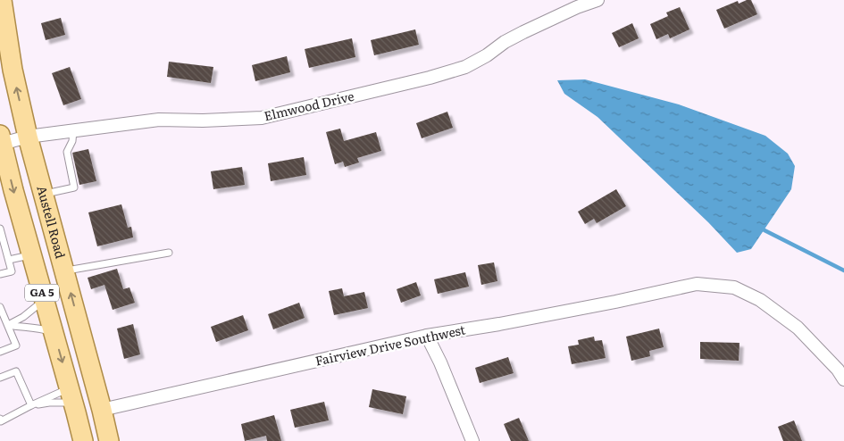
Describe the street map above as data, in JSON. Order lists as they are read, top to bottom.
{
  "streets": {
    "main road": ["Austell Road", "GA 5"],
    "street": ["Elmwood Drive", "Fairview Drive Southwest"]
  },
  "crossings": [
    ["Elmwood Drive", "Austell Road"],
    ["Elmwood Drive", "GA 5"],
    ["Austell Road", "Fairview Drive Southwest"]
  ]
}
